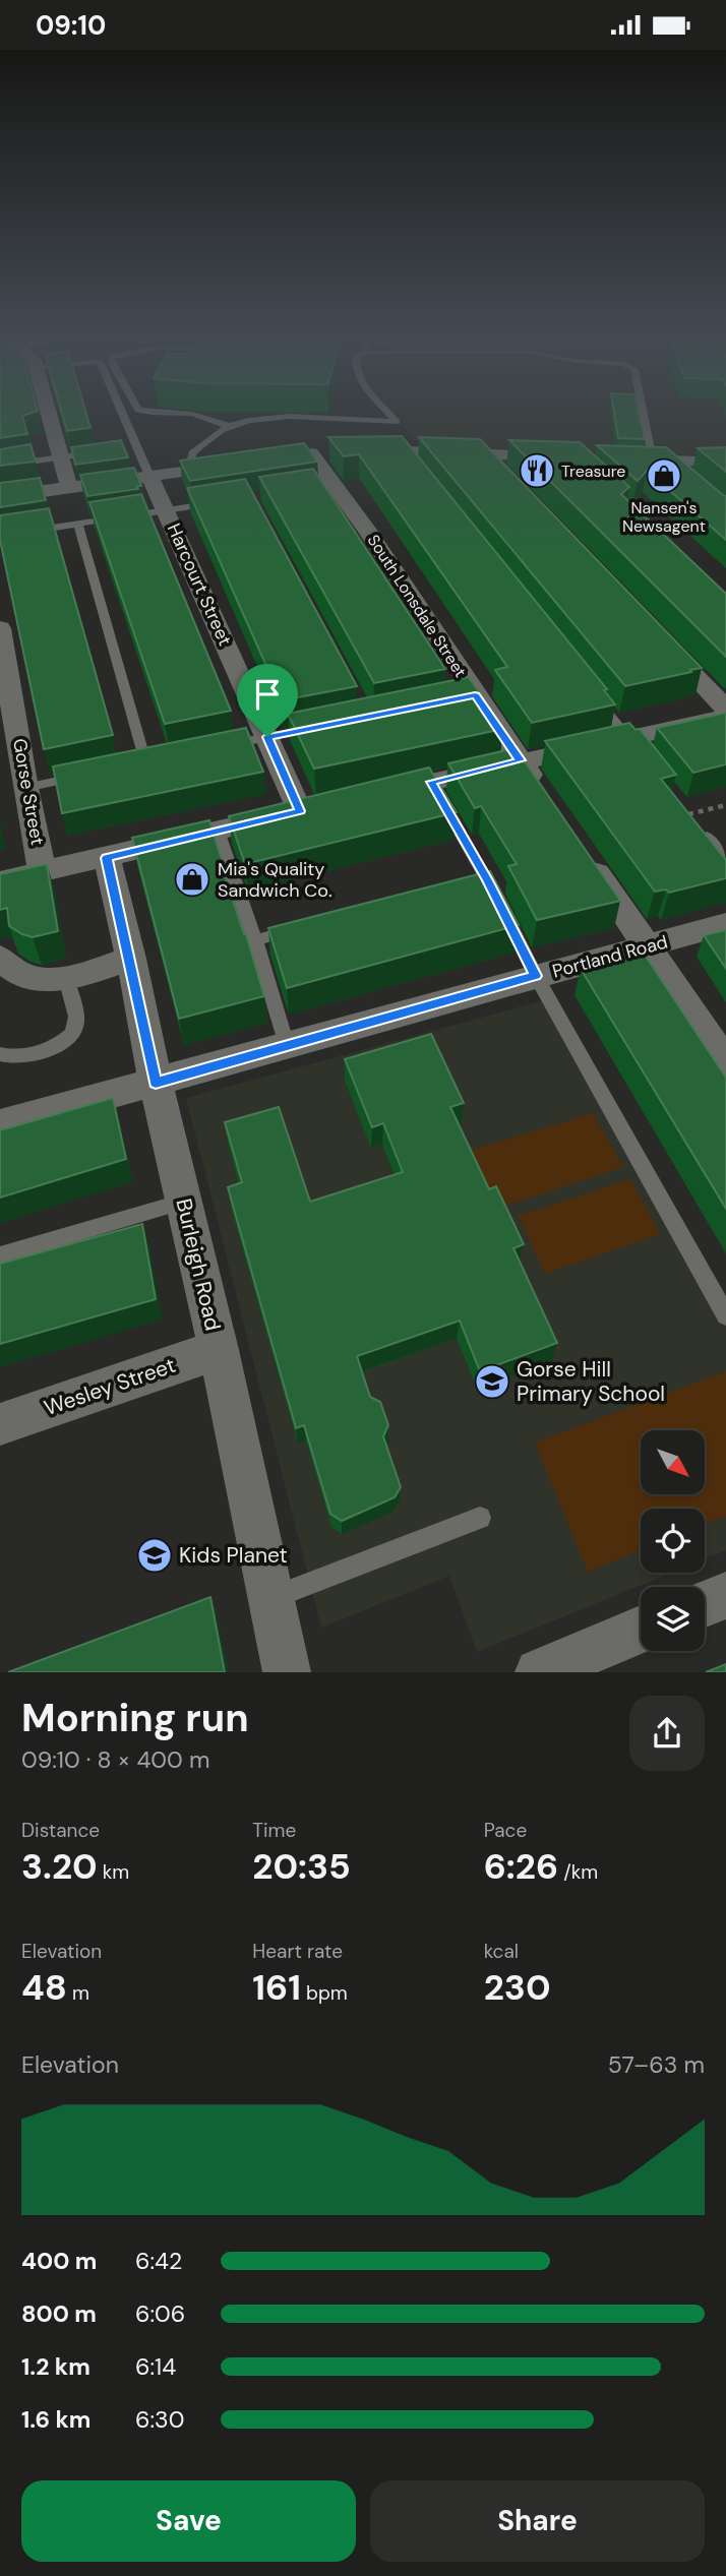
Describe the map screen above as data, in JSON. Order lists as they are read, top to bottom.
{
  "streets": {
    "street": [
      "Harcourt Street",
      "South Lonsdale Street",
      "Gorse Street",
      "Portland Road",
      "Burleigh Road",
      "Wesley Street"
    ]
  },
  "crossings": [
    ["Portland Road", "Burleigh Road"],
    ["Burleigh Road", "Wesley Street"]
  ],
  "places": {
    "restaurant": ["Treasure"],
    "shop": ["Nansen's Newsagent", "Mia's Quality Sandwich Co."],
    "school or university": ["Gorse Hill Primary School", "Kids Planet"]
  },
  "north": "bottom right",
  "page": {
    "status": "09:10",
    "heading": ["Morning run", "09:10 · 8 × 400 m"],
    "stats": [
      ["Distance", "3.20 km"],
      ["Time", "20:35"],
      ["Pace", "6:26 /km"],
      ["Elevation", "48 m"],
      ["Heart rate", "161 bpm"],
      ["kcal", "230"]
    ],
    "chart": ["Elevation", "57–63 m"],
    "list": [
      {
        "name": "400 m",
        "note": "6:42"
      },
      {
        "name": "800 m",
        "note": "6:06"
      },
      {
        "name": "1.2 km",
        "note": "6:14"
      },
      {
        "name": "1.6 km",
        "note": "6:30"
      }
    ],
    "buttons": ["Save", "Share"]
  }
}
